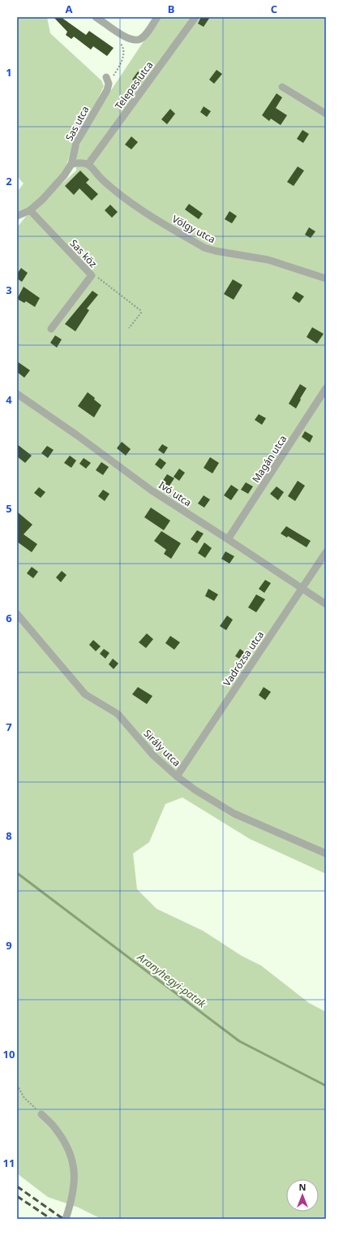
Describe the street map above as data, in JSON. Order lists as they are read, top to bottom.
{
  "streets": {
    "street": [
      "Telepes utca",
      "Sas utca",
      "Völgy utca",
      "Sas köz",
      "Magán utca",
      "Ivó utca",
      "Vadrózsa utca",
      "Sirály utca"
    ]
  },
  "crossings": [
    ["Telepes utca", "Völgy utca"],
    ["Sas utca", "Sas köz"],
    ["Magán utca", "Ivó utca"],
    ["Ivó utca", "Vadrózsa utca"],
    ["Vadrózsa utca", "Sirály utca"]
  ],
  "water": ["Aranyhegyi-patak"],
  "north": "top",
  "grid": {
    "columns": ["A", "B", "C"],
    "rows": [
      "1",
      "2",
      "3",
      "4",
      "5",
      "6",
      "7",
      "8",
      "9",
      "10",
      "11"
    ]
  }
}
